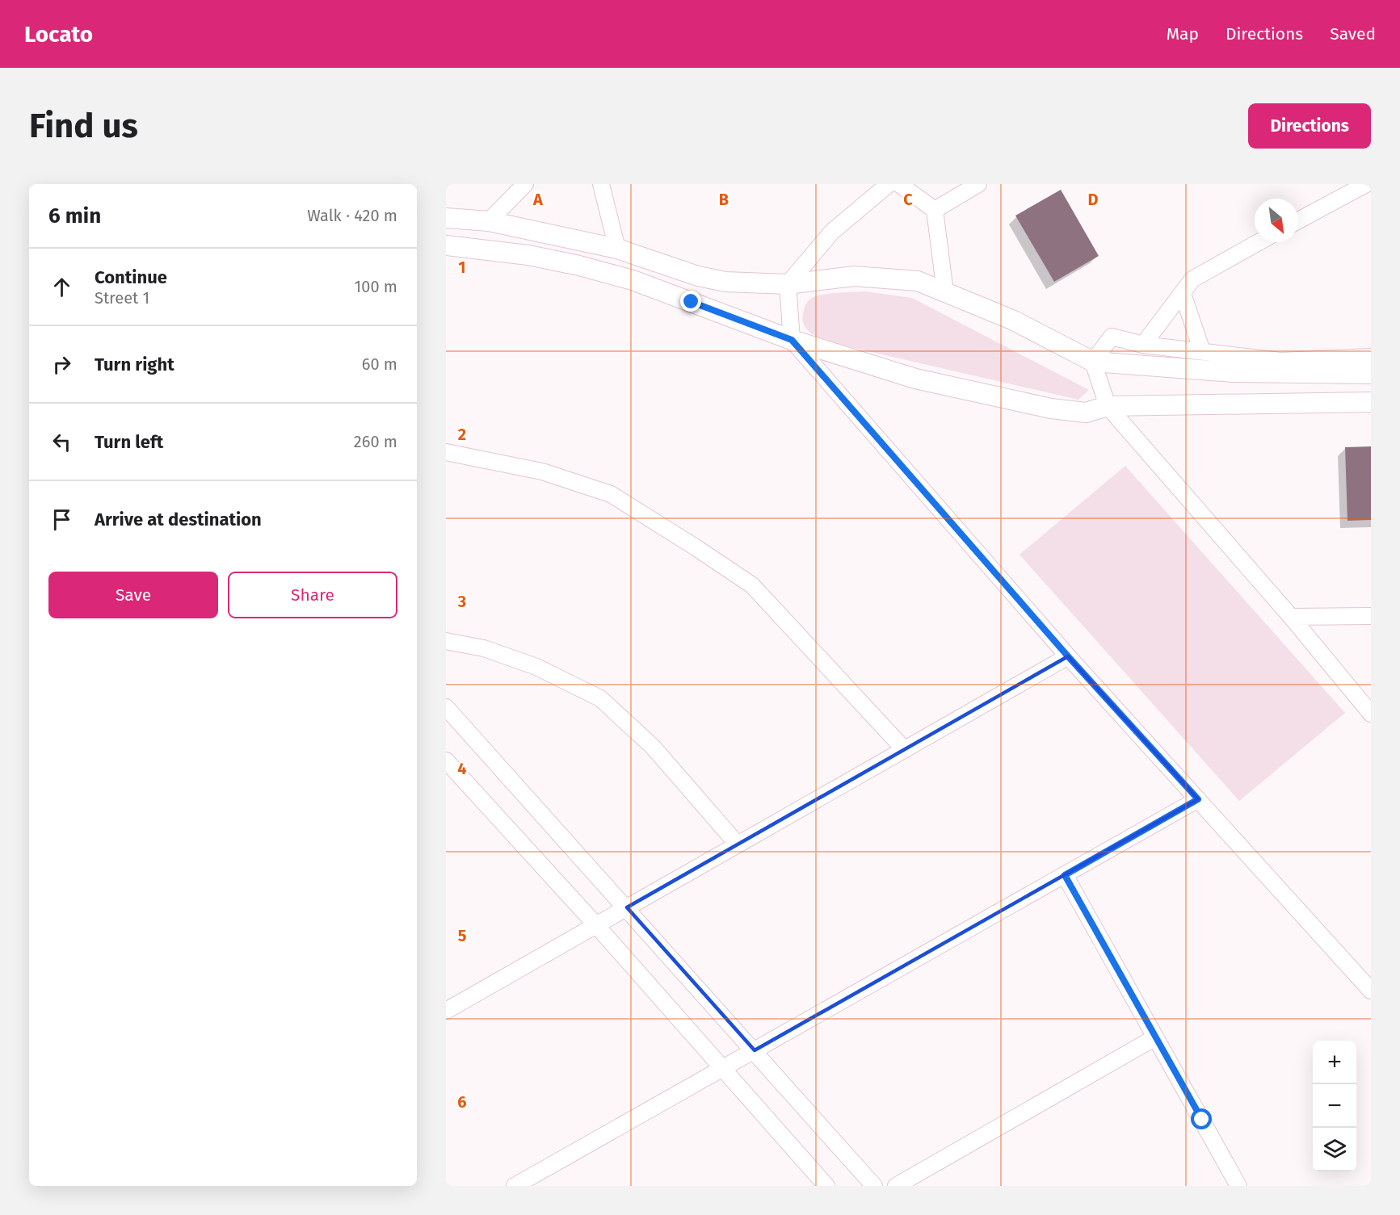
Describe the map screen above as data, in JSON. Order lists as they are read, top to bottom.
{
  "north": "bottom right",
  "page": {
    "header": "Locato",
    "nav": ["Map", "Directions", "Saved"],
    "buttons": [
      "Directions",
      ["Save", "Share"]
    ],
    "title": "Find us",
    "heading": ["6 min", "Walk · 420 m"],
    "list": [
      ["Continue", "Street 1", "100 m"],
      ["Turn right", "60 m"],
      ["Turn left", "260 m"],
      "Arrive at destination"
    ],
    "map_buttons": ["+", "−"]
  },
  "grid": {
    "columns": [
      "A",
      "B",
      "C",
      "D"
    ],
    "rows": [
      "1",
      "2",
      "3",
      "4",
      "5",
      "6"
    ]
  }
}
